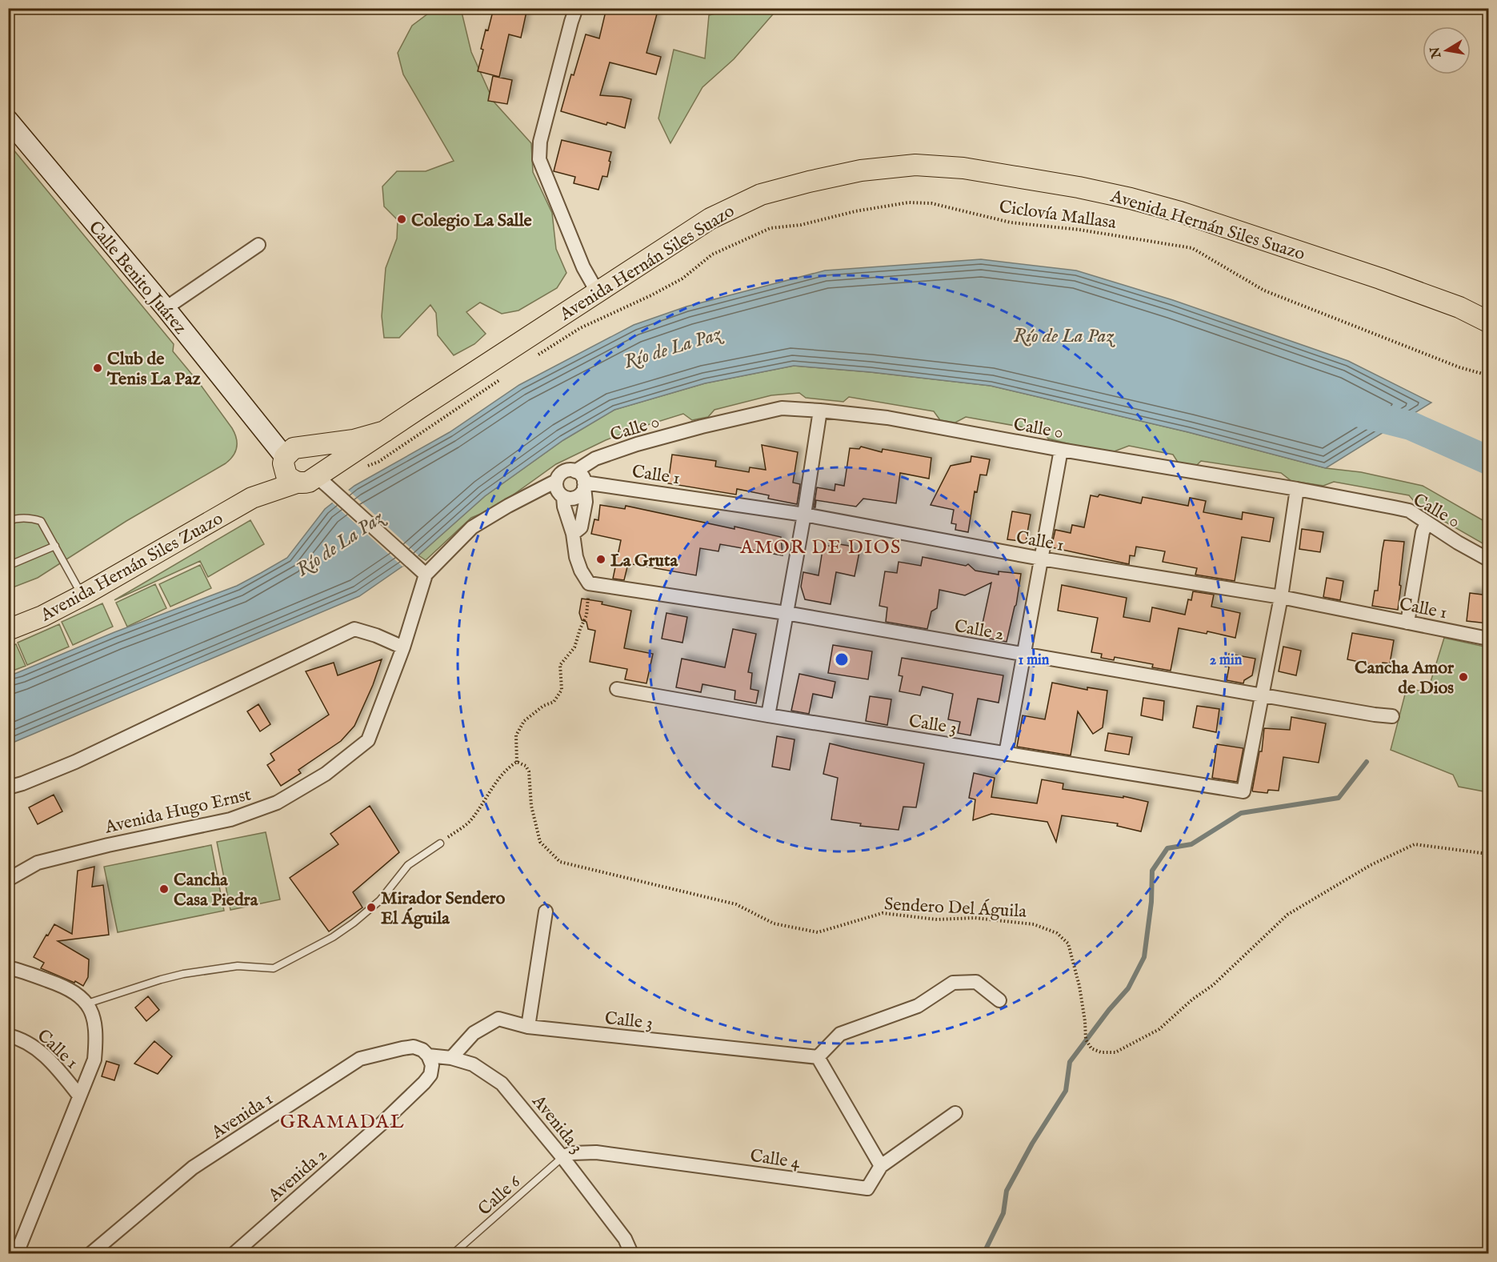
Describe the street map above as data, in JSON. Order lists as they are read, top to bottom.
{
  "streets": {
    "main road": ["Avenida Hernán Siles Suazo", "Calle Benito Juárez", "Avenida Hernán Siles Zuazo"],
    "street": [
      "Calle 0",
      "Calle 1",
      "Calle 2",
      "Calle 3",
      "Avenida Hugo Ernst",
      "Avenida 1",
      "Avenida 3",
      "Calle 4",
      "Avenida 2"
    ],
    "lane": ["Calle 6"],
    "path": ["Ciclovía Mallasa", "Sendero Del Águila"]
  },
  "crossings": [
    ["Avenida Hernán Siles Suazo", "Avenida Hernán Siles Zuazo"],
    ["Calle Benito Juárez", "Avenida Hernán Siles Zuazo"],
    ["Calle 0", "Calle 1"],
    ["Calle 2", "Calle 3"],
    ["Calle 3", "Avenida 3"],
    ["Avenida 1", "Avenida 3"],
    ["Avenida 1", "Avenida 2"],
    ["Avenida 3", "Calle 4"],
    ["Avenida 3", "Avenida 2"],
    ["Avenida 3", "Calle 6"],
    ["Calle 4", "Calle 6"]
  ],
  "districts": ["AMOR DE DIOS", "GRAMADAL"],
  "water": ["Río de La Paz"],
  "places": [
    "Colegio La Salle",
    "Club de Tenis La Paz",
    "La Gruta",
    "Cancha Amor de Dios",
    "Cancha Casa Piedra",
    "Mirador Sendero El Águila"
  ],
  "north": "left",
  "rings": ["1 min", "2 min"]
}
